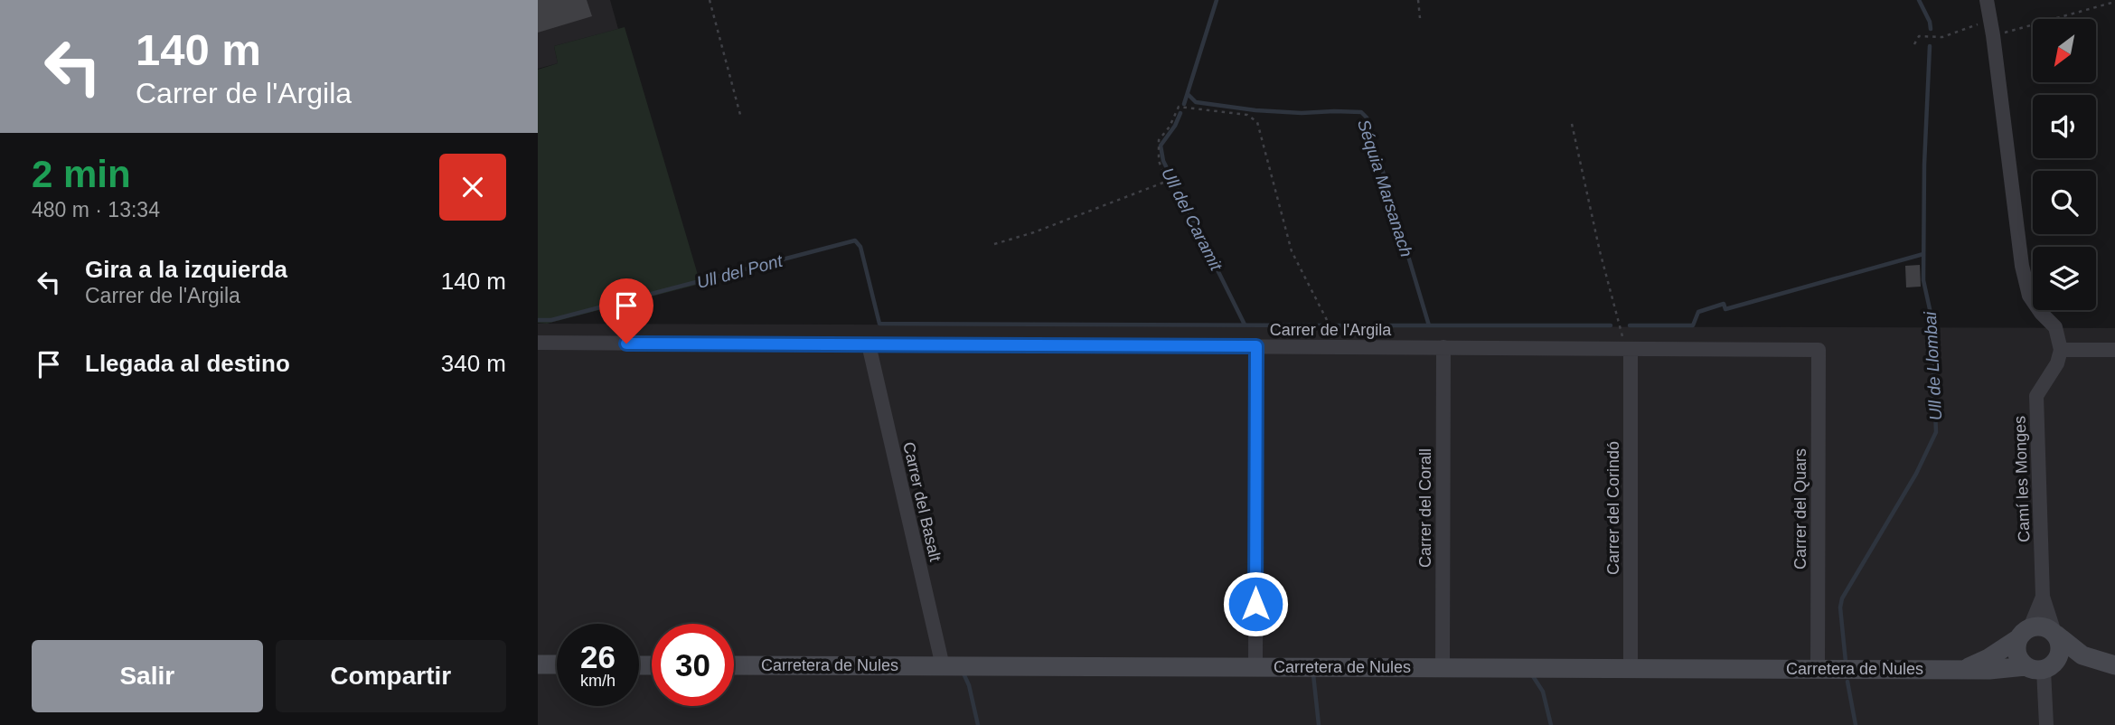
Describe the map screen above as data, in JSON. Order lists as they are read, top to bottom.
{
  "streets": {
    "main road": ["Carretera de Nules"],
    "street": [
      "Carrer de l'Argila",
      "Camí les Monges",
      "Carrer del Basalt",
      "Carrer del Corall",
      "Carrer del Corindó",
      "Carrer del Quars"
    ]
  },
  "crossings": [
    ["Carrer de l'Argila", "Carrer del Basalt"],
    ["Carrer de l'Argila", "Carrer del Corall"],
    ["Carrer de l'Argila", "Carrer del Corindó"],
    ["Carrer de l'Argila", "Carrer del Quars"],
    ["Carrer del Basalt", "Carretera de Nules"],
    ["Carrer del Corall", "Carretera de Nules"],
    ["Carrer del Corindó", "Carretera de Nules"],
    ["Carrer del Quars", "Carretera de Nules"]
  ],
  "water": [
    "Séquia Marsanach",
    "Ull del Caramit",
    "Ull del Pont",
    "Ull de Llombai"
  ],
  "north": "bottom left",
  "page": {
    "turn": ["140 m", "Carrer de l'Argila"],
    "heading": ["2 min", "480 m · 13:34"],
    "list": [
      {
        "name": "Gira a la izquierda",
        "note": "Carrer de l'Argila",
        "value": "140 m"
      },
      {
        "name": "Llegada al destino",
        "value": "340 m"
      }
    ],
    "speed": "26 km/h",
    "limit": "30",
    "buttons": ["Salir", "Compartir"]
  }
}
